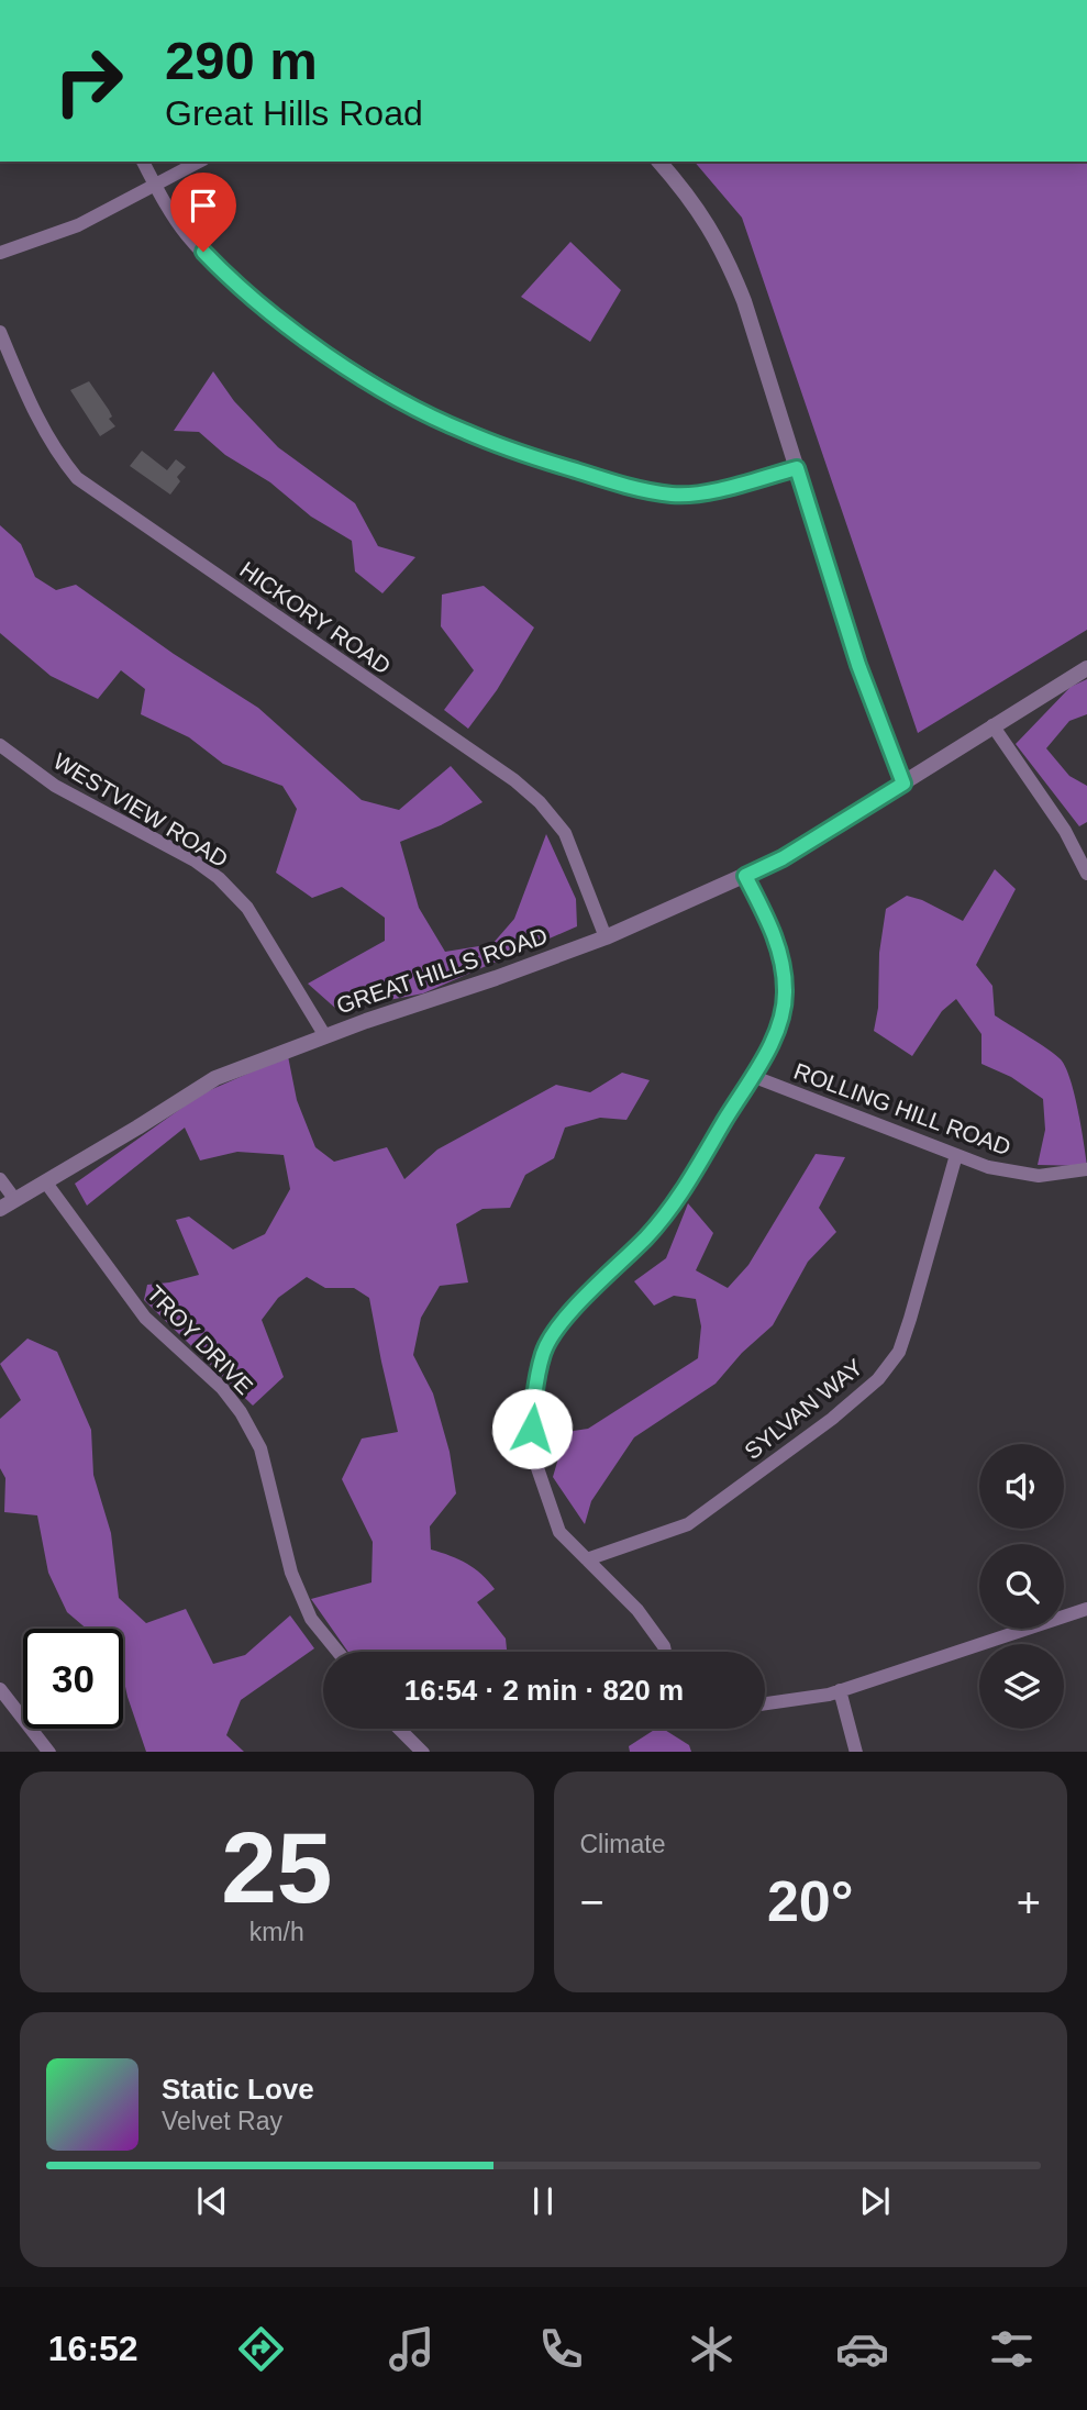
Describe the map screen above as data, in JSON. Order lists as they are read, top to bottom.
{
  "streets": {
    "street": [
      "HICKORY ROAD",
      "WESTVIEW ROAD",
      "GREAT HILLS ROAD",
      "ROLLING HILL ROAD",
      "TROY DRIVE",
      "SYLVAN WAY"
    ]
  },
  "crossings": [
    ["HICKORY ROAD", "GREAT HILLS ROAD"],
    ["WESTVIEW ROAD", "GREAT HILLS ROAD"],
    ["GREAT HILLS ROAD", "TROY DRIVE"],
    ["ROLLING HILL ROAD", "SYLVAN WAY"]
  ],
  "page": {
    "turn": ["290 m", "Great Hills Road"],
    "limit": "30",
    "trip": "16:54 · 2 min · 820 m",
    "tile": [
      ["25", "km/h"],
      "Climate"
    ],
    "heat": ["−", "20°", "+"],
    "song": ["Static Love", "Velvet Ray"],
    "tabs": "16:52"
  }
}
